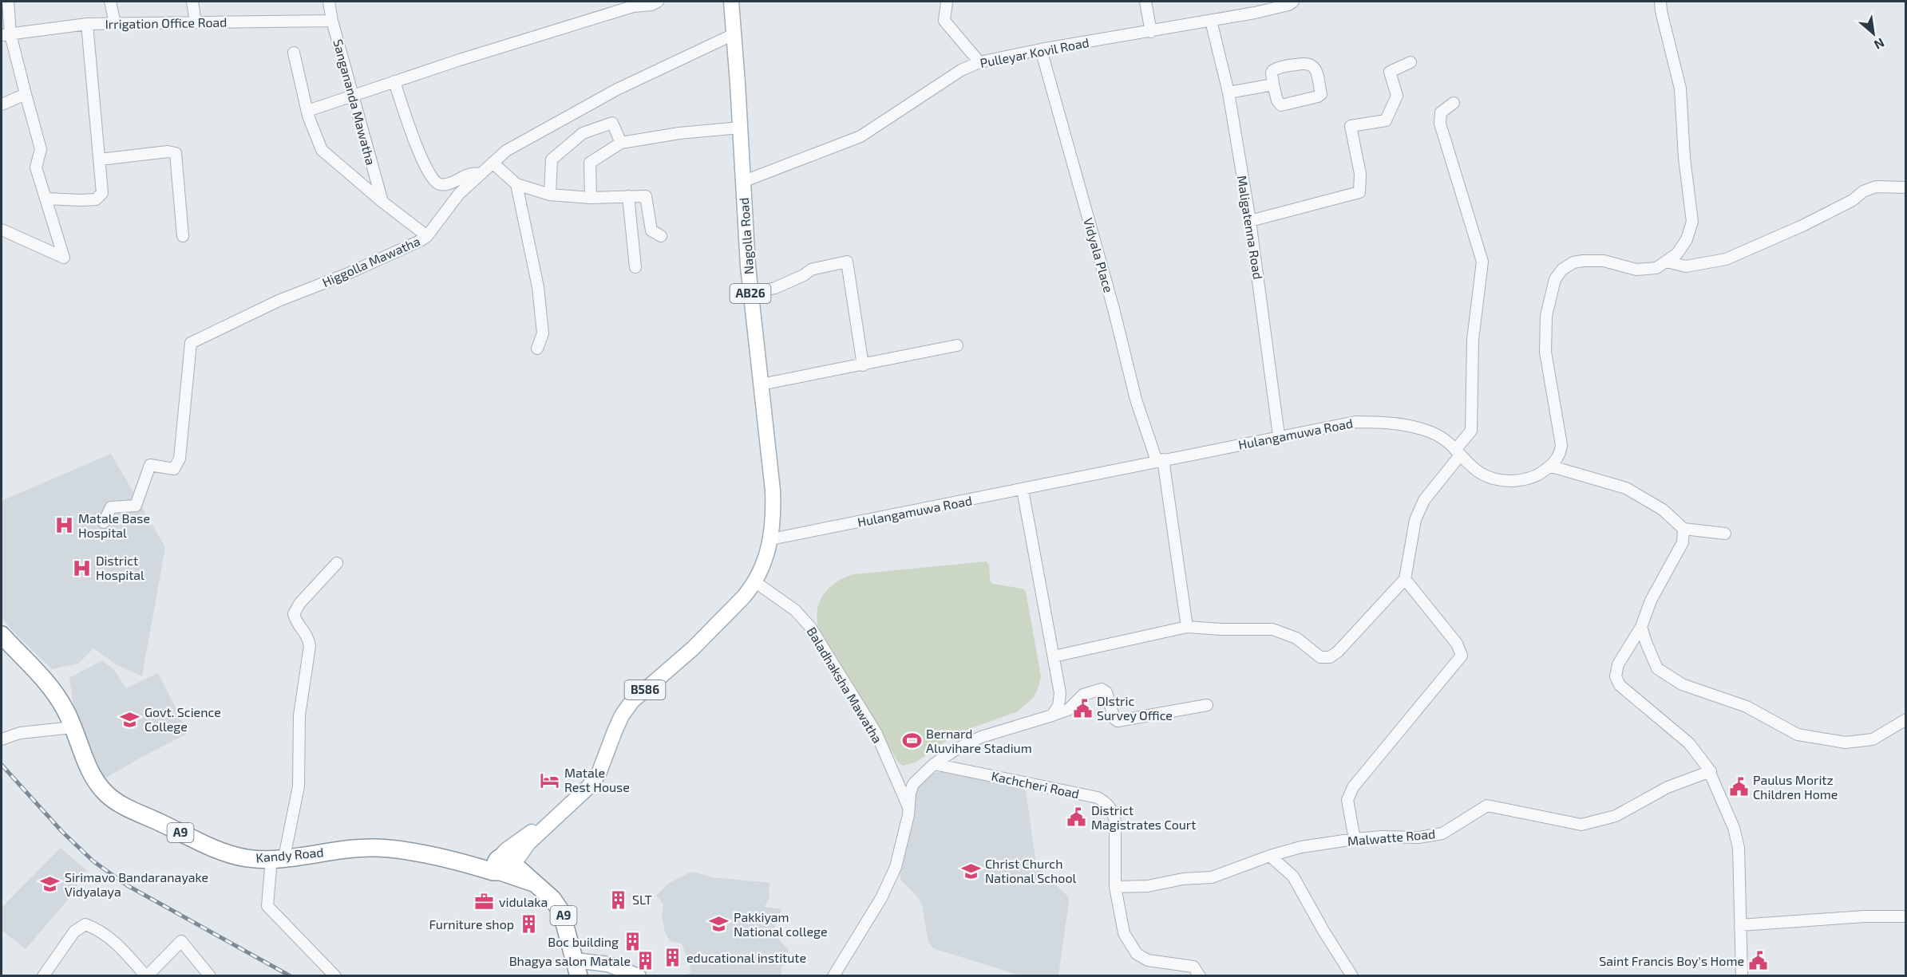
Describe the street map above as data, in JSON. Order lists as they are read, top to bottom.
{
  "streets": {
    "highway": ["A9", "Kandy Road"],
    "main road": ["Nagolla Road", "AB26", "B586"],
    "street": [
      "Irrigation Office Road",
      "Pulleyar Kovil Road",
      "Sangananda Mawatha",
      "Maligatenna Road",
      "Vidyala Place",
      "Higgolla Mawatha",
      "Hulangamuwa Road",
      "Baladhaksha Mawatha",
      "Kachcheri Road",
      "Malwatte Road"
    ]
  },
  "crossings": [
    ["Irrigation Office Road", "Sangananda Mawatha"],
    ["Pulleyar Kovil Road", "Maligatenna Road"],
    ["Pulleyar Kovil Road", "Nagolla Road"],
    ["Pulleyar Kovil Road", "Vidyala Place"],
    ["Maligatenna Road", "Hulangamuwa Road"],
    ["Nagolla Road", "Higgolla Mawatha"],
    ["Nagolla Road", "Hulangamuwa Road"],
    ["Nagolla Road", "Baladhaksha Mawatha"],
    ["Nagolla Road", "B586"],
    ["Vidyala Place", "Hulangamuwa Road"],
    ["Baladhaksha Mawatha", "B586"],
    ["B586", "Kandy Road"],
    ["Kachcheri Road", "Malwatte Road"]
  ],
  "places": {
    "hospital": ["Matale Base Hospital", "District Hospital"],
    "public building": [
      "DIstric Survey Office",
      "Paulus Moritz Children Home",
      "District Magistrates Court",
      "Saint Francis Boy's Home"
    ],
    "school or university": [
      "Govt. Science College",
      "Christ Church National School",
      "Sirimavo Bandaranayake Vidyalaya",
      "Pakkiyam National college"
    ],
    "sports": ["Bernard Aluvihare Stadium"],
    "hotel": ["Matale Rest House"],
    "building": [
      "SLT",
      "Furniture shop",
      "Boc building",
      "educational institute",
      "Bhagya salon Matale"
    ],
    "office": ["vidulaka"]
  },
  "north": "bottom right"
}
